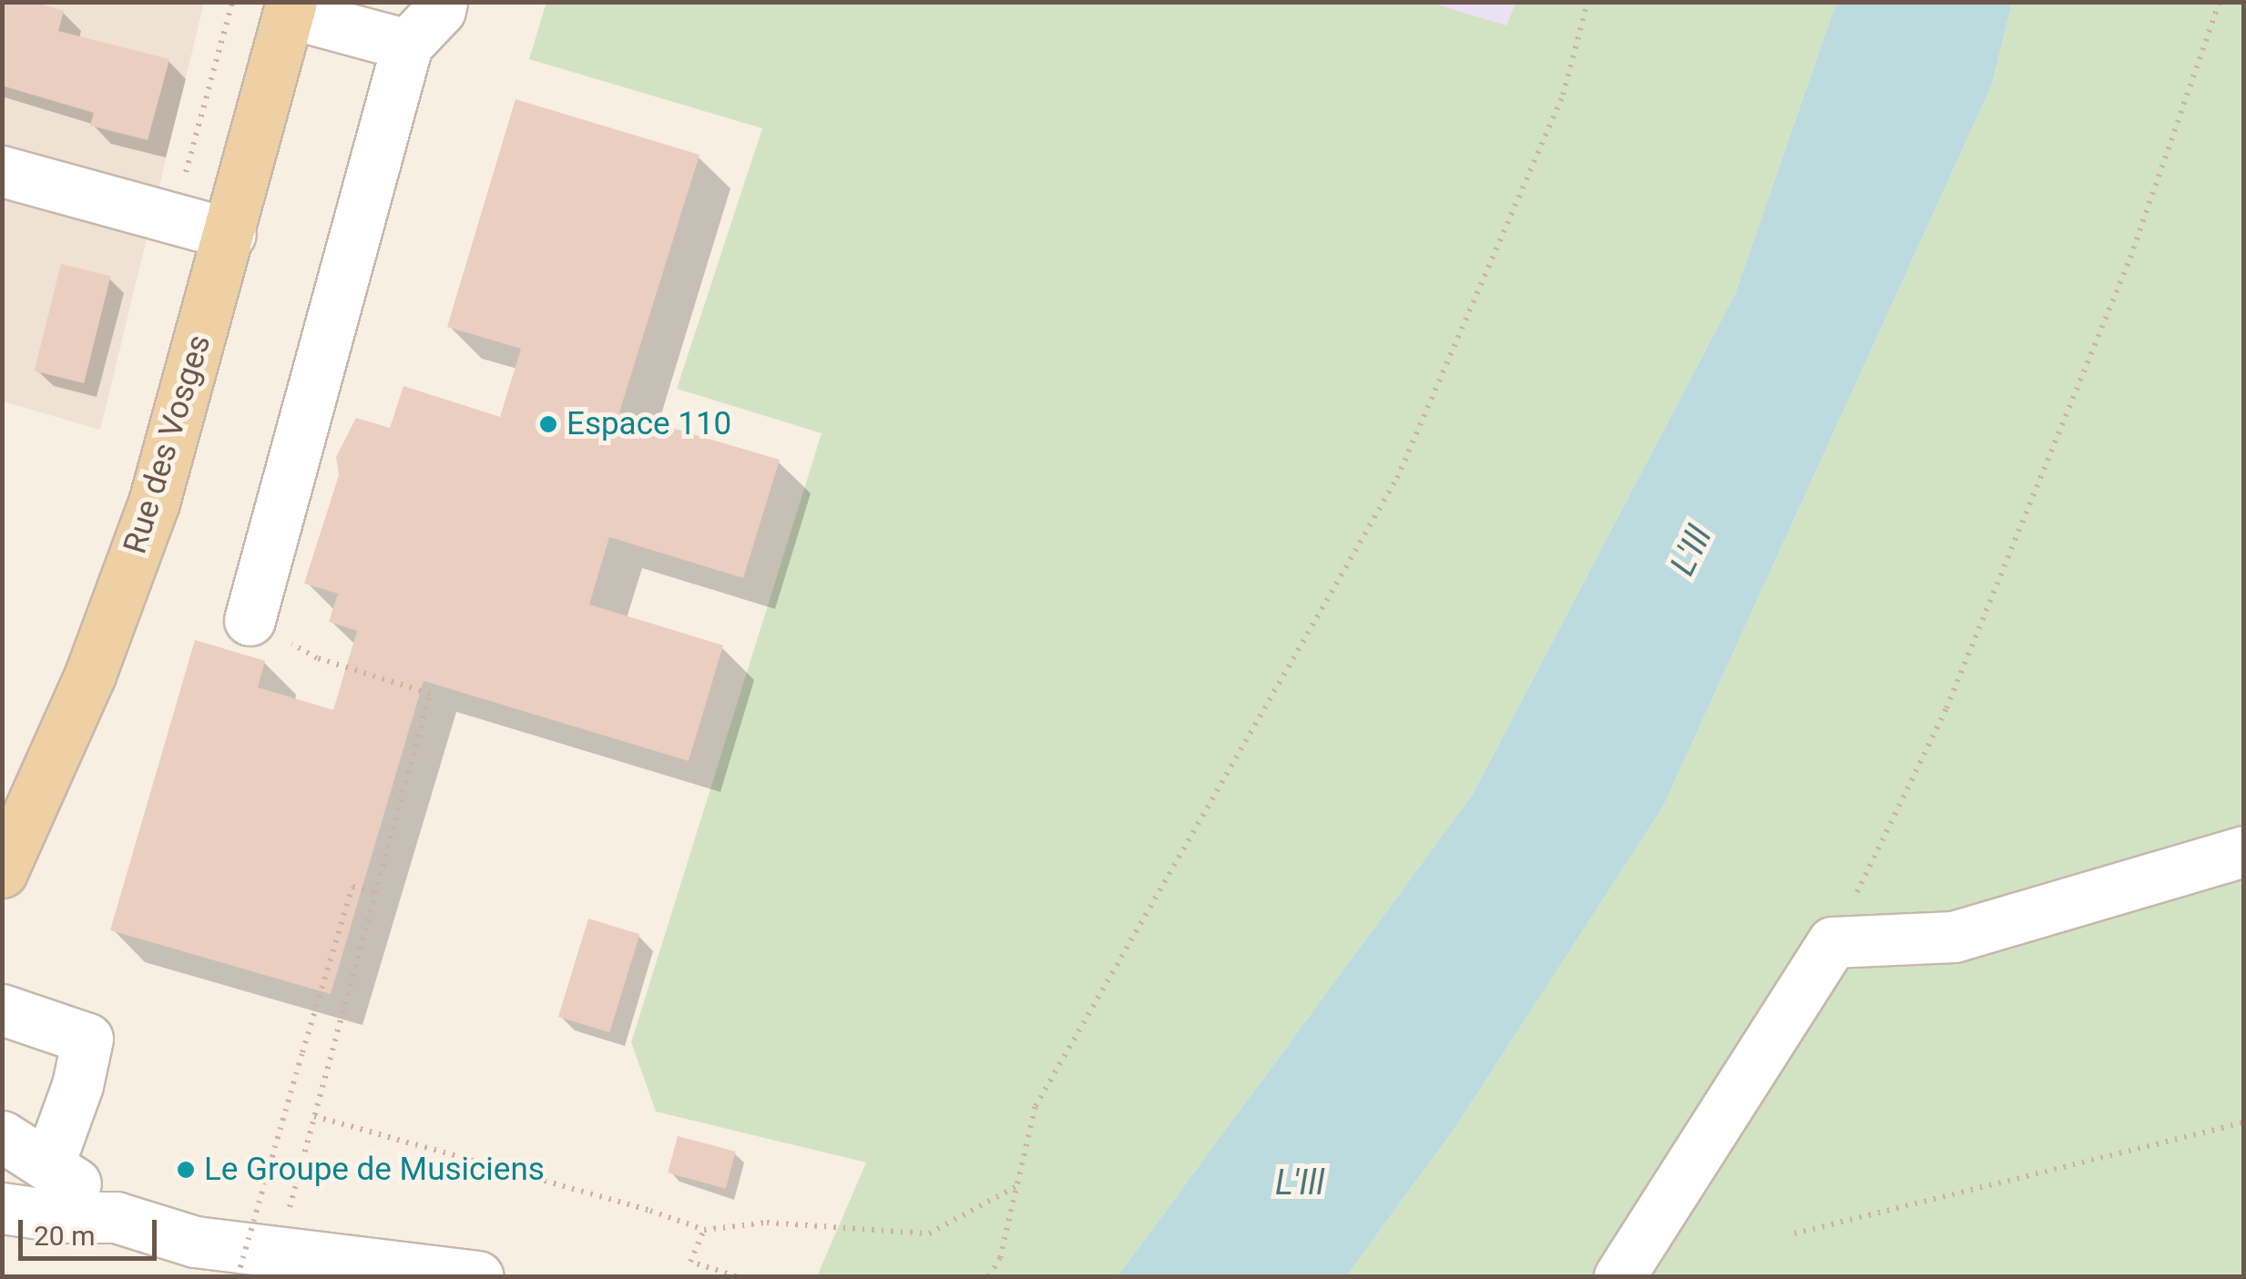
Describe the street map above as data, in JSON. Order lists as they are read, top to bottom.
{
  "streets": {
    "main road": ["Rue des Vosges"]
  },
  "water": ["L'Ill"],
  "places": ["Espace 110", "Le Groupe de Musiciens"],
  "scale_bar": "20 m"
}
